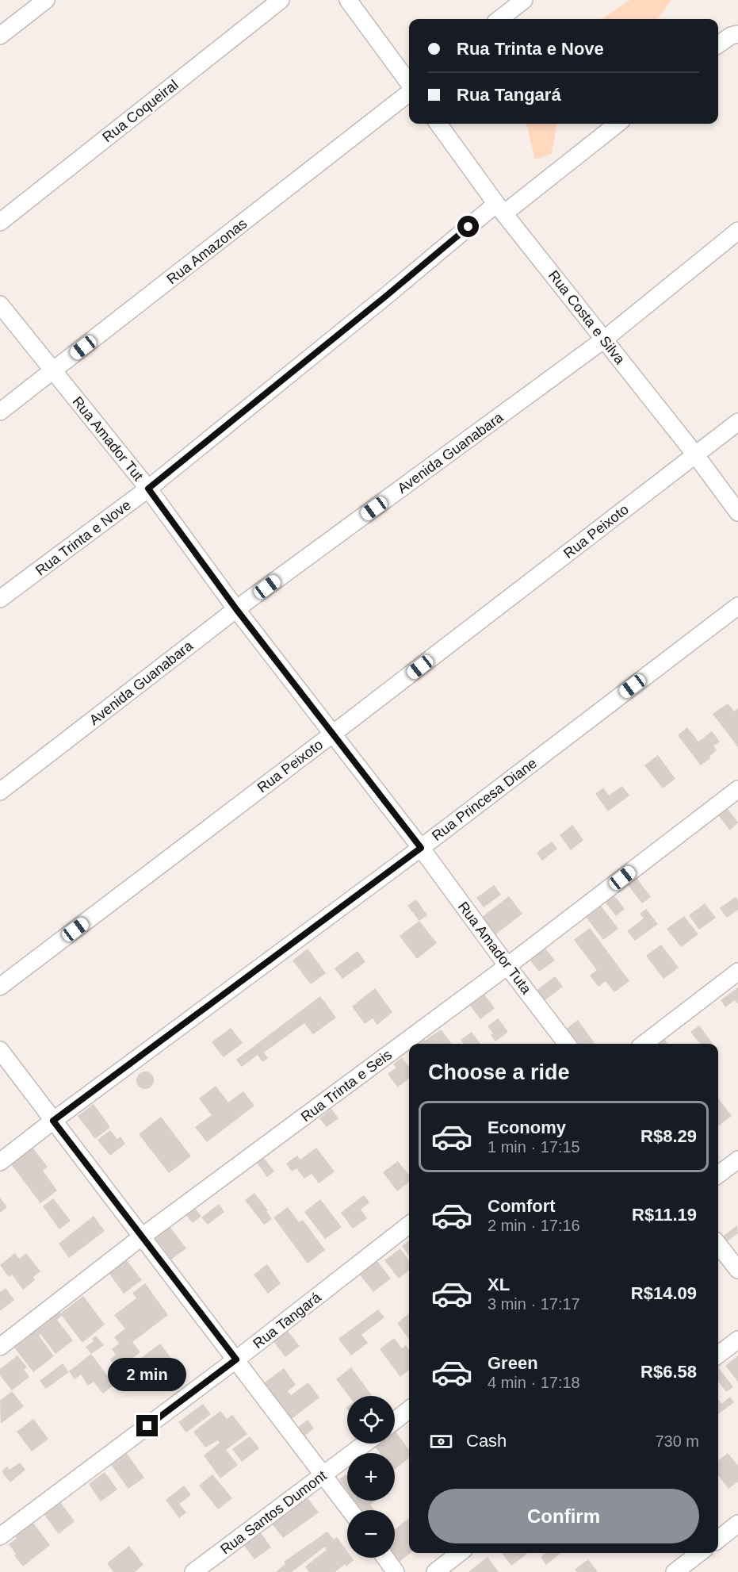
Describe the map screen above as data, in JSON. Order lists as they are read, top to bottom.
{
  "streets": {
    "street": [
      "Rua Coqueiral",
      "Rua Amazonas",
      "Rua Costa e Silva",
      "Rua Amador Tut",
      "Avenida Guanabara",
      "Rua Peixoto",
      "Rua Trinta e Nove",
      "Rua Princesa Diane",
      "Rua Amador Tuta",
      "Rua Trinta e Seis",
      "Rua Tangará",
      "Rua Santos Dumont"
    ]
  },
  "crossings": [
    ["Rua Amazonas", "Rua Amador Tut"],
    ["Rua Costa e Silva", "Avenida Guanabara"],
    ["Rua Costa e Silva", "Rua Peixoto"],
    ["Rua Costa e Silva", "Rua Trinta e Nove"],
    ["Rua Amador Tut", "Avenida Guanabara"],
    ["Rua Amador Tut", "Rua Peixoto"],
    ["Rua Amador Tut", "Rua Trinta e Nove"],
    ["Rua Amador Tut", "Rua Princesa Diane"],
    ["Rua Amador Tut", "Rua Amador Tuta"],
    ["Rua Princesa Diane", "Rua Amador Tuta"],
    ["Rua Amador Tuta", "Rua Trinta e Seis"]
  ],
  "page": {
    "banner": ["Rua Trinta e Nove", "Rua Tangará"],
    "heading": "Choose a ride",
    "list": [
      {
        "name": "Economy",
        "note": "1 min · 17:15",
        "value": "R$8.29"
      },
      {
        "name": "Comfort",
        "note": "2 min · 17:16",
        "value": "R$11.19"
      },
      {
        "name": "XL",
        "note": "3 min · 17:17",
        "value": "R$14.09"
      },
      {
        "name": "Green",
        "note": "4 min · 17:18",
        "value": "R$6.58"
      }
    ],
    "bubble": "2 min",
    "map_buttons": ["+", "−"],
    "pay": ["Cash", "730 m"],
    "buttons": "Confirm"
  }
}
